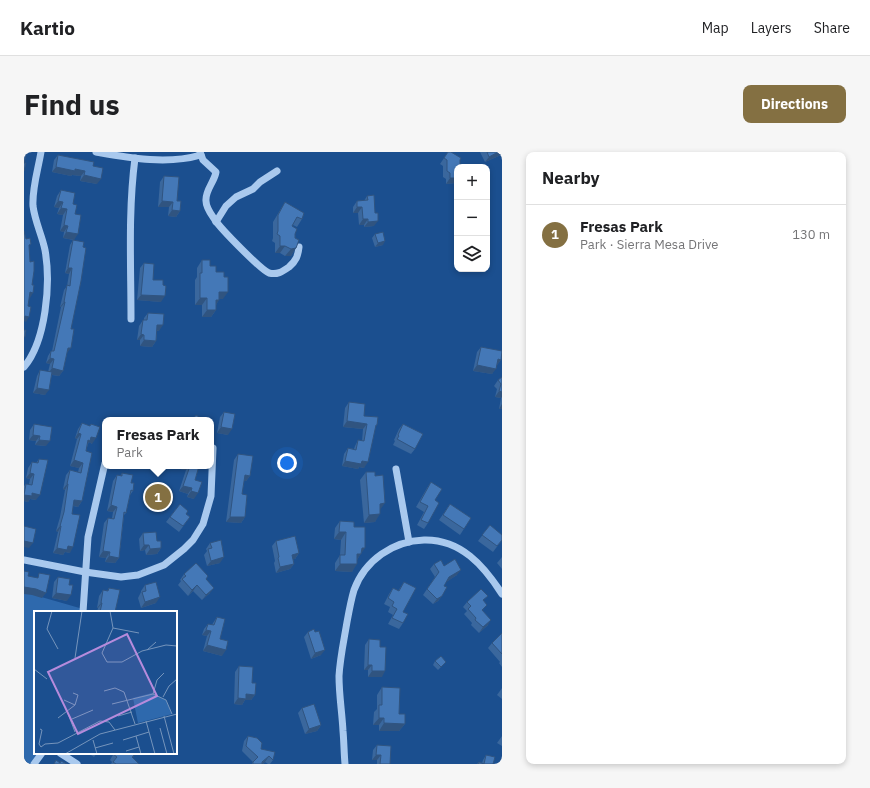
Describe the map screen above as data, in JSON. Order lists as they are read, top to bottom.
{
  "page": {
    "header": "Kartio",
    "nav": ["Map", "Layers", "Share"],
    "buttons": "Directions",
    "title": "Find us",
    "heading": "Nearby",
    "map_buttons": ["+", "−"],
    "list": [
      {
        "mark": "1",
        "name": "Fresas Park",
        "note": "Park · Sierra Mesa Drive",
        "value": "130 m"
      }
    ],
    "popup": ["Fresas Park", "Park"],
    "pins": "1"
  }
}
